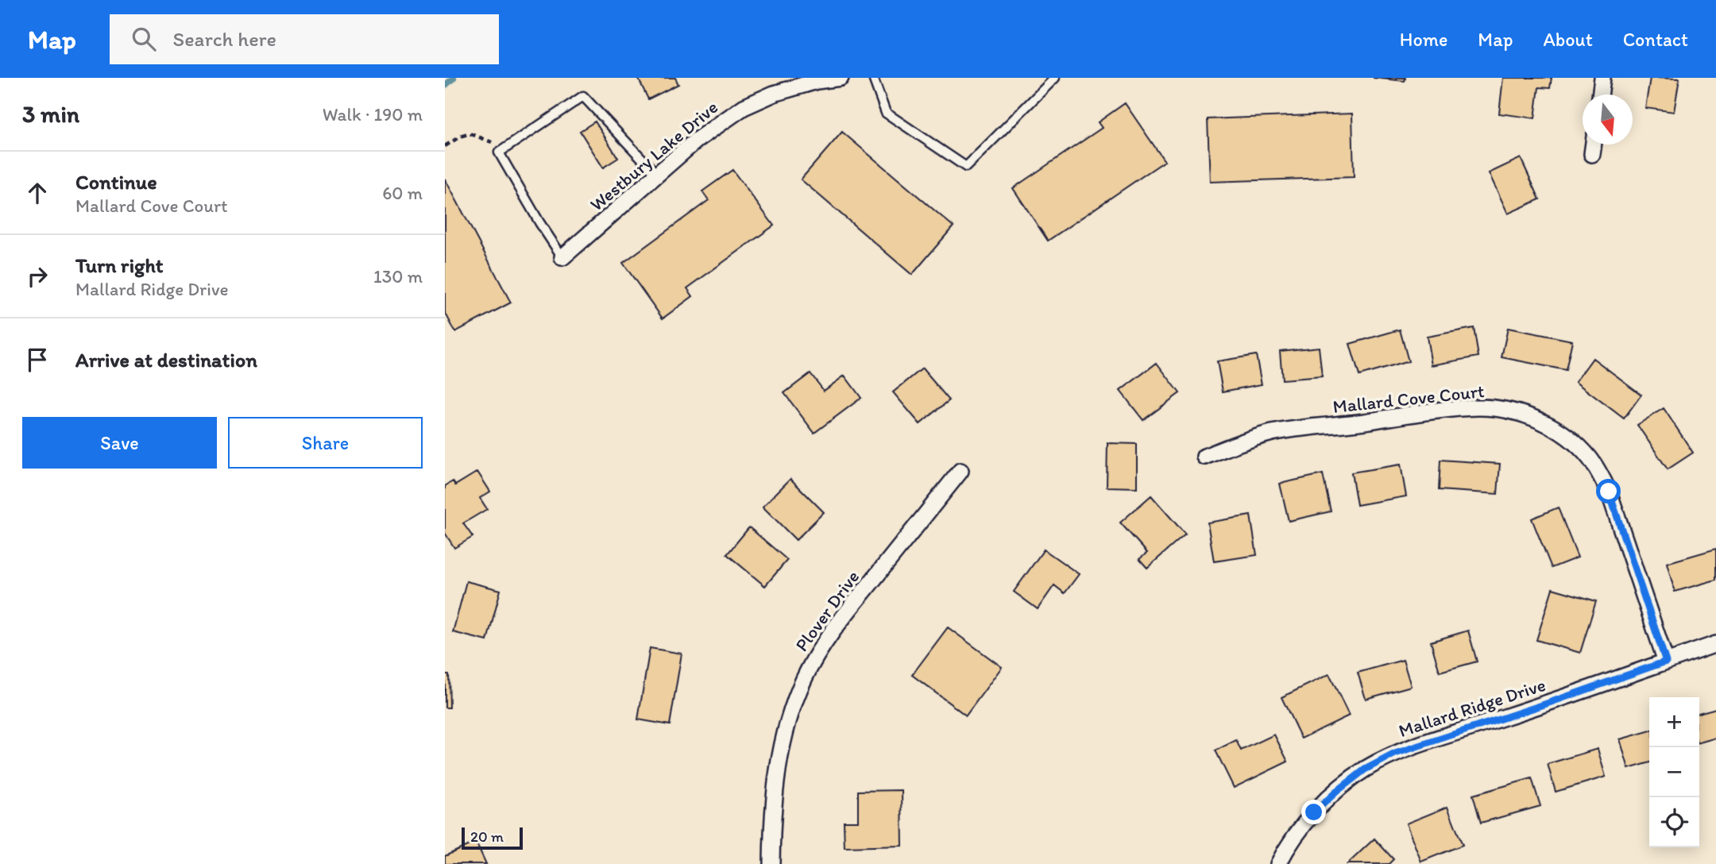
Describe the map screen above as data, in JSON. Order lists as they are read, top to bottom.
{
  "streets": {
    "street": [
      "Westbury Lake Drive",
      "Mallard Cove Court",
      "Plover Drive",
      "Mallard Ridge Drive"
    ]
  },
  "crossings": [
    ["Mallard Cove Court", "Mallard Ridge Drive"]
  ],
  "scale_bar": "20 m",
  "north": "bottom",
  "page": {
    "header": "Map",
    "search": "Search here",
    "nav": [
      "Home",
      "Map",
      "About",
      "Contact"
    ],
    "heading": ["3 min", "Walk · 190 m"],
    "list": [
      ["Continue", "Mallard Cove Court", "60 m"],
      ["Turn right", "Mallard Ridge Drive", "130 m"],
      "Arrive at destination"
    ],
    "buttons": ["Save", "Share"],
    "map_buttons": ["+", "−"],
    "scale": "20 m"
  }
}
